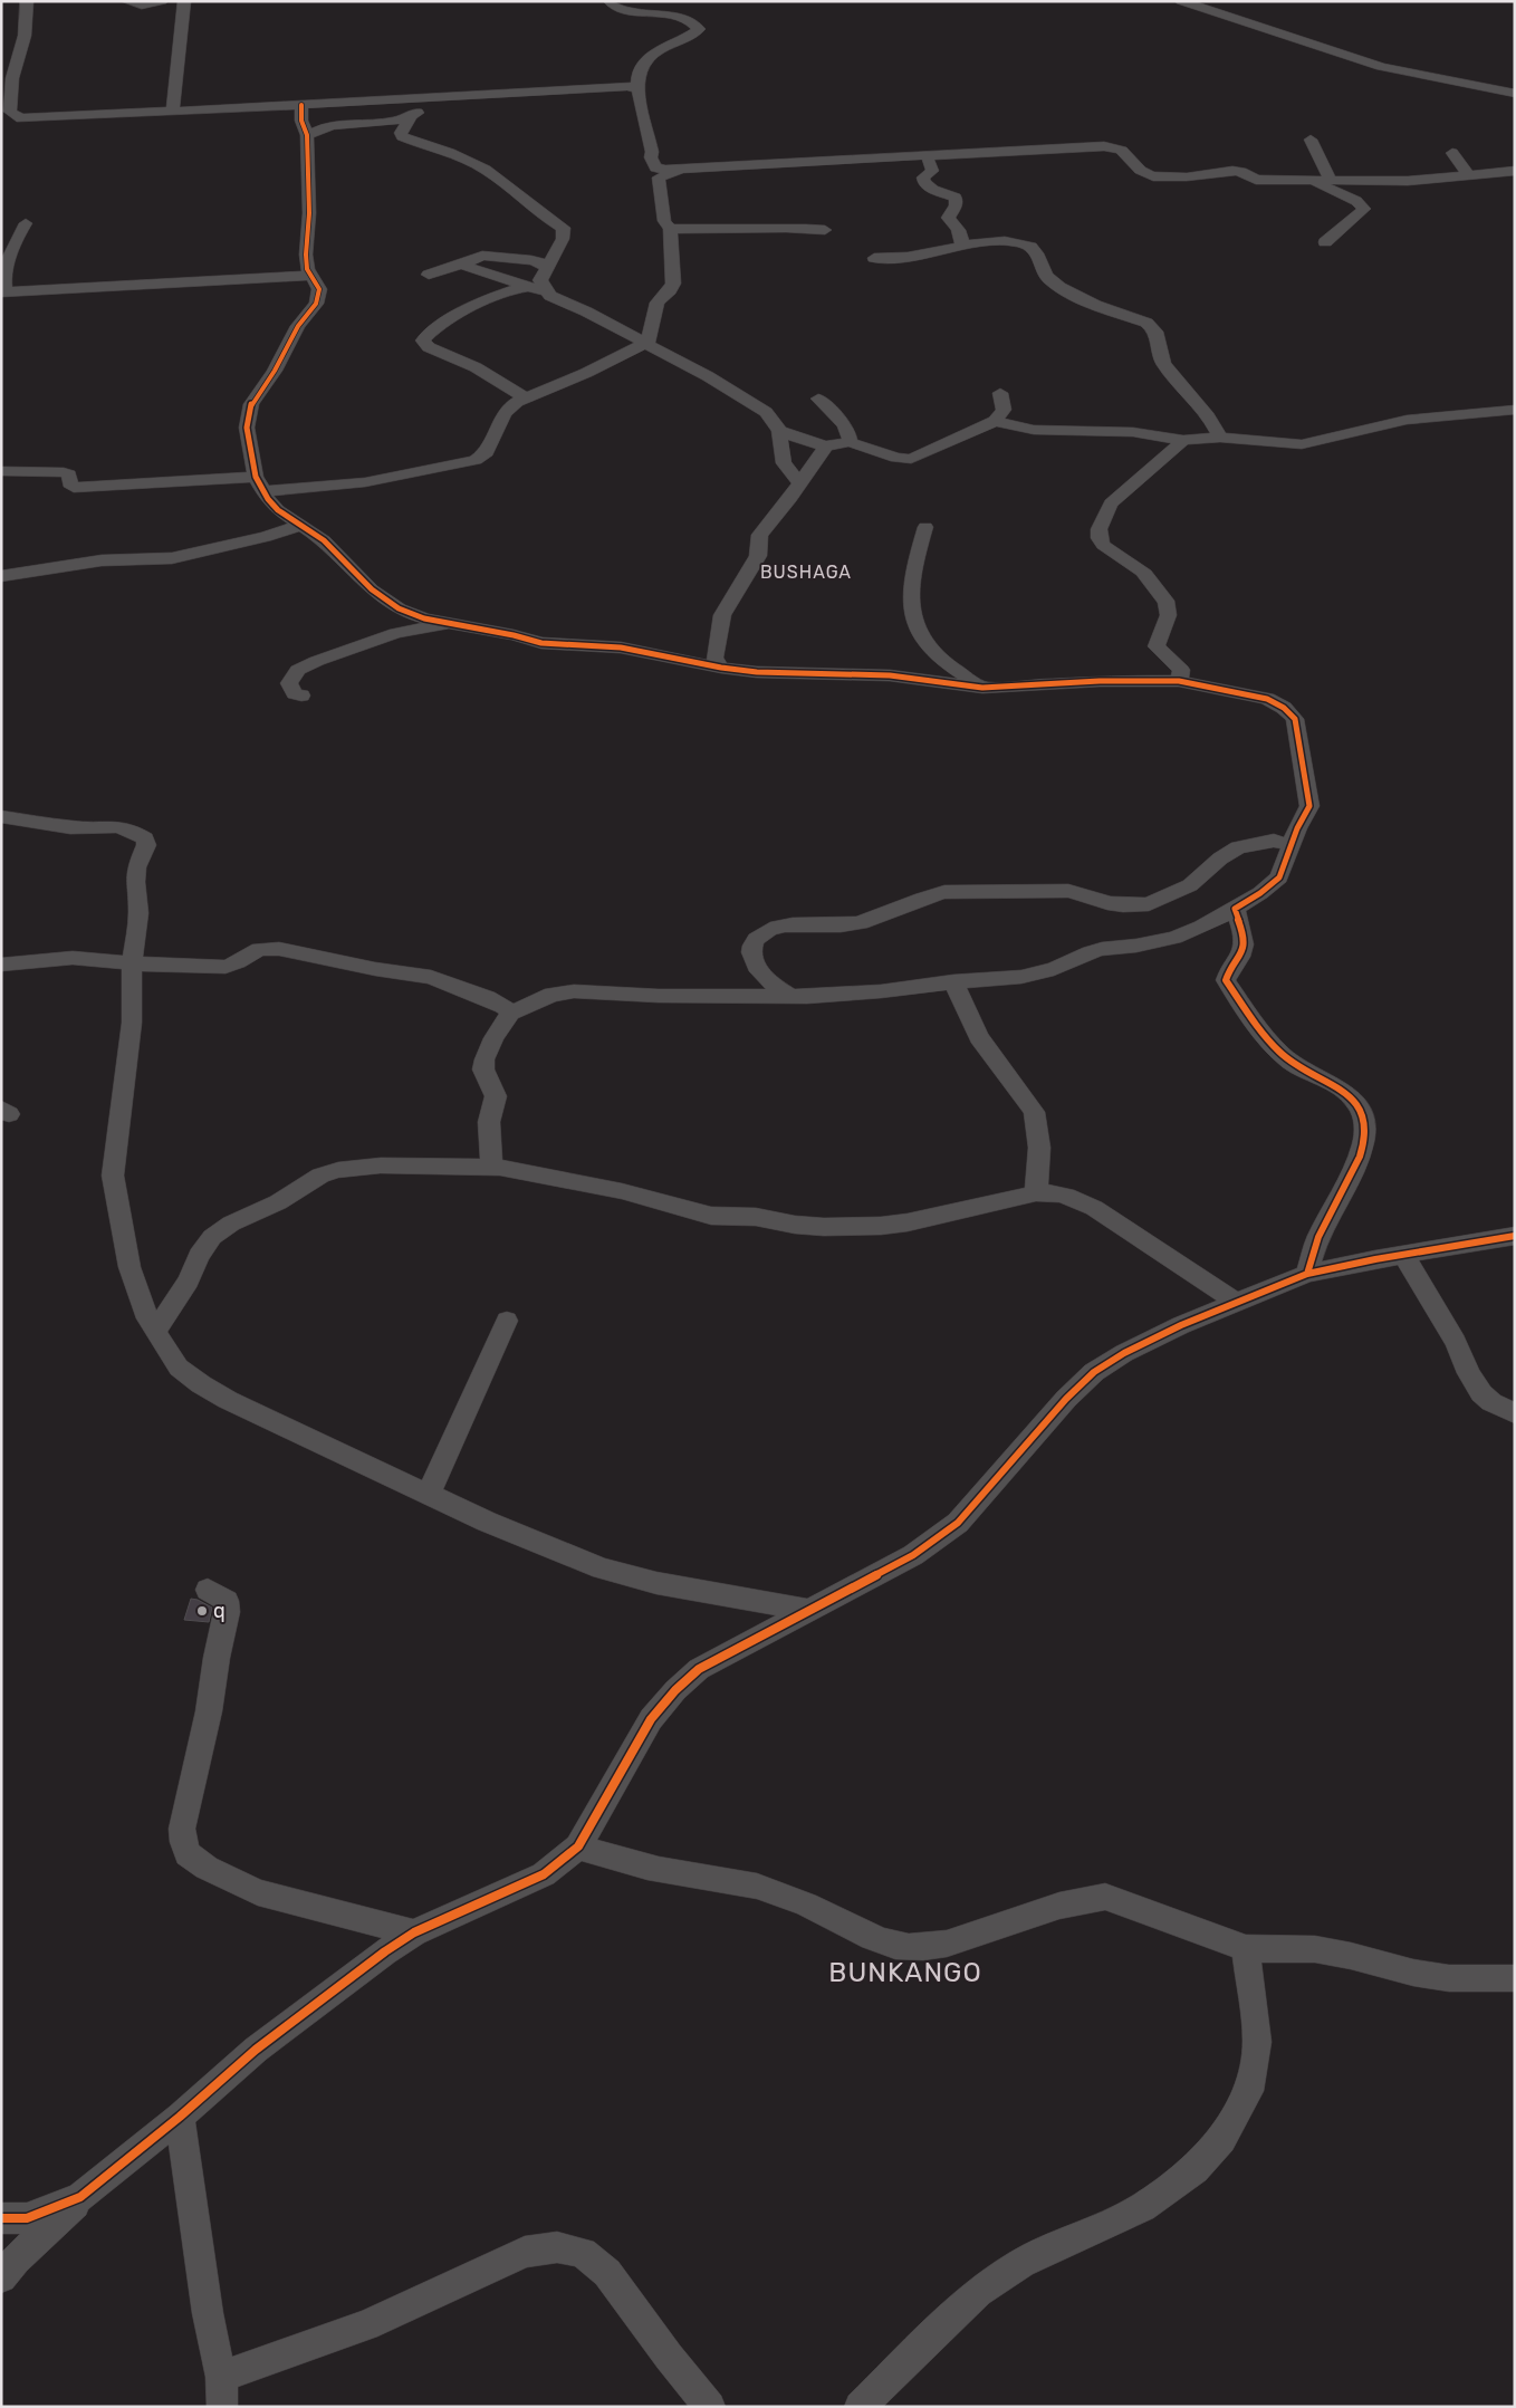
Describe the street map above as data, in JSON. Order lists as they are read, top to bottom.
{
  "districts": ["BUSHAGA", "BUNKANGO"],
  "places": ["q"]
}
